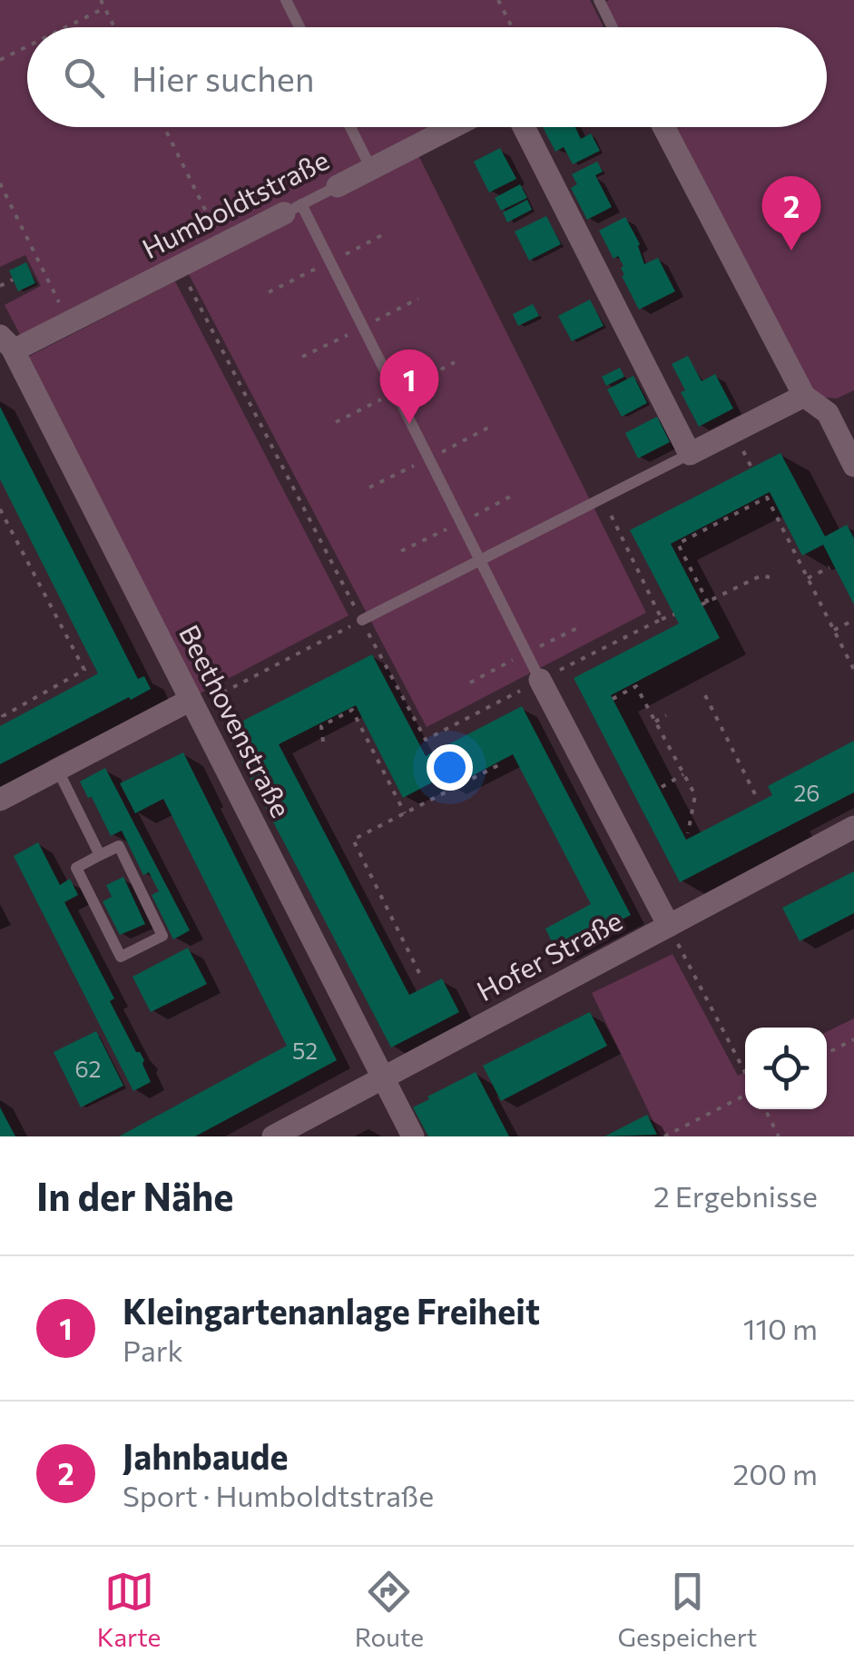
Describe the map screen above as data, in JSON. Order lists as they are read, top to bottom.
{
  "streets": {
    "street": ["Humboldtstraße", "Beethovenstraße", "Hofer Straße"]
  },
  "crossings": [
    ["Humboldtstraße", "Beethovenstraße"],
    ["Beethovenstraße", "Hofer Straße"]
  ],
  "house_numbers": ["26", "52", "62"],
  "page": {
    "search": "Hier suchen",
    "pins": ["2", "1"],
    "heading": ["In der Nähe", "2 Ergebnisse"],
    "list": [
      {
        "mark": "1",
        "name": "Kleingartenanlage Freiheit",
        "note": "Park",
        "value": "110 m"
      },
      {
        "mark": "2",
        "name": "Jahnbaude",
        "note": "Sport · Humboldtstraße",
        "value": "200 m"
      }
    ],
    "nav": ["Karte", "Route", "Gespeichert"]
  }
}
